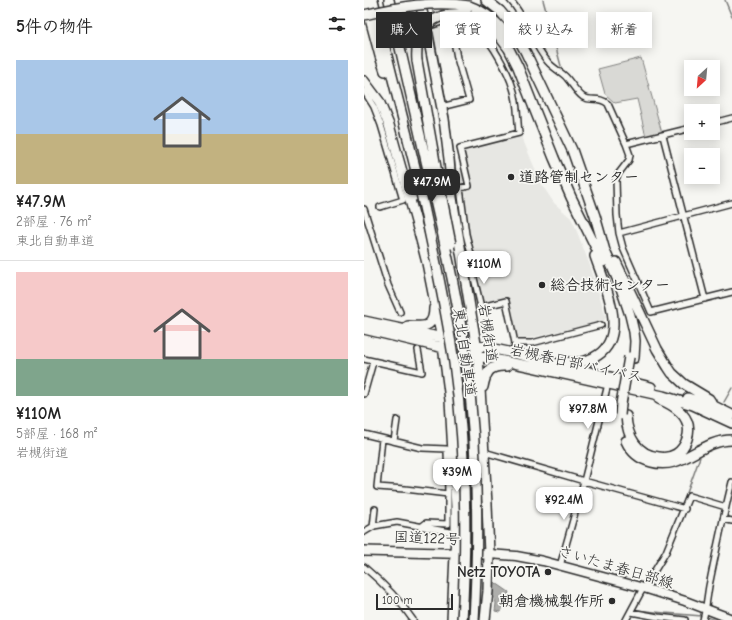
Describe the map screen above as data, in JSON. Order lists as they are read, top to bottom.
{
  "streets": {
    "highway": [
      "岩槻街道",
      "東北自動車道",
      "岩槻春日部バイパス",
      "国道122号"
    ],
    "main road": ["さいたま春日部線"]
  },
  "crossings": [
    ["岩槻街道", "岩槻春日部バイパス"],
    ["岩槻街道", "国道122号"],
    ["岩槻街道", "さいたま春日部線"],
    ["国道122号", "さいたま春日部線"]
  ],
  "places": [
    "道路管制センター",
    "総合技術センター",
    "Netz TOYOTA",
    "朝倉機械製作所"
  ],
  "scale_bar": "100 m",
  "north": "bottom left",
  "page": {
    "heading": "5件の物件",
    "chip": [
      "購入",
      "賃貸",
      "絞り込み",
      "新着"
    ],
    "list": [
      {
        "name": "¥47.9M",
        "note": "2部屋 · 76 m² · 東北自動車道"
      },
      {
        "name": "¥110M",
        "note": "5部屋 · 168 m² · 岩槻街道"
      }
    ],
    "map_buttons": ["+", "−"],
    "price": [
      "¥47.9M",
      "¥110M",
      "¥97.8M",
      "¥39M",
      "¥92.4M"
    ],
    "scale": "100 m"
  }
}
